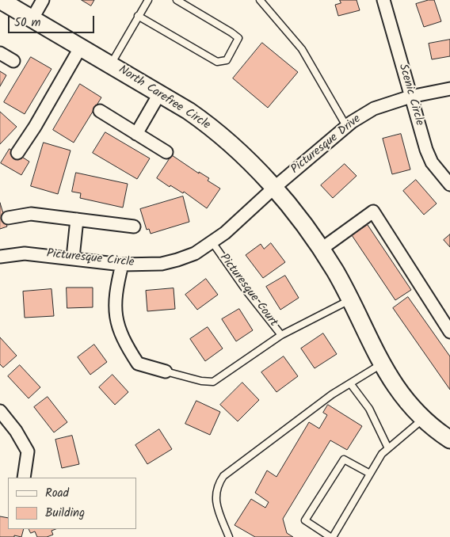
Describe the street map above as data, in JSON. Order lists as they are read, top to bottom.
{
  "streets": {
    "main road": ["North Carefree Circle"],
    "street": ["Scenic Circle", "Picturesque Drive", "Picturesque Circle"],
    "lane": ["Picturesque Court"]
  },
  "crossings": [
    ["Scenic Circle", "Picturesque Drive"],
    ["North Carefree Circle", "Picturesque Drive"],
    ["North Carefree Circle", "Picturesque Circle"],
    ["Picturesque Drive", "Picturesque Circle"],
    ["Picturesque Circle", "Picturesque Court"]
  ],
  "legend": ["Road", "Building"],
  "scale_bar": "50 m"
}
